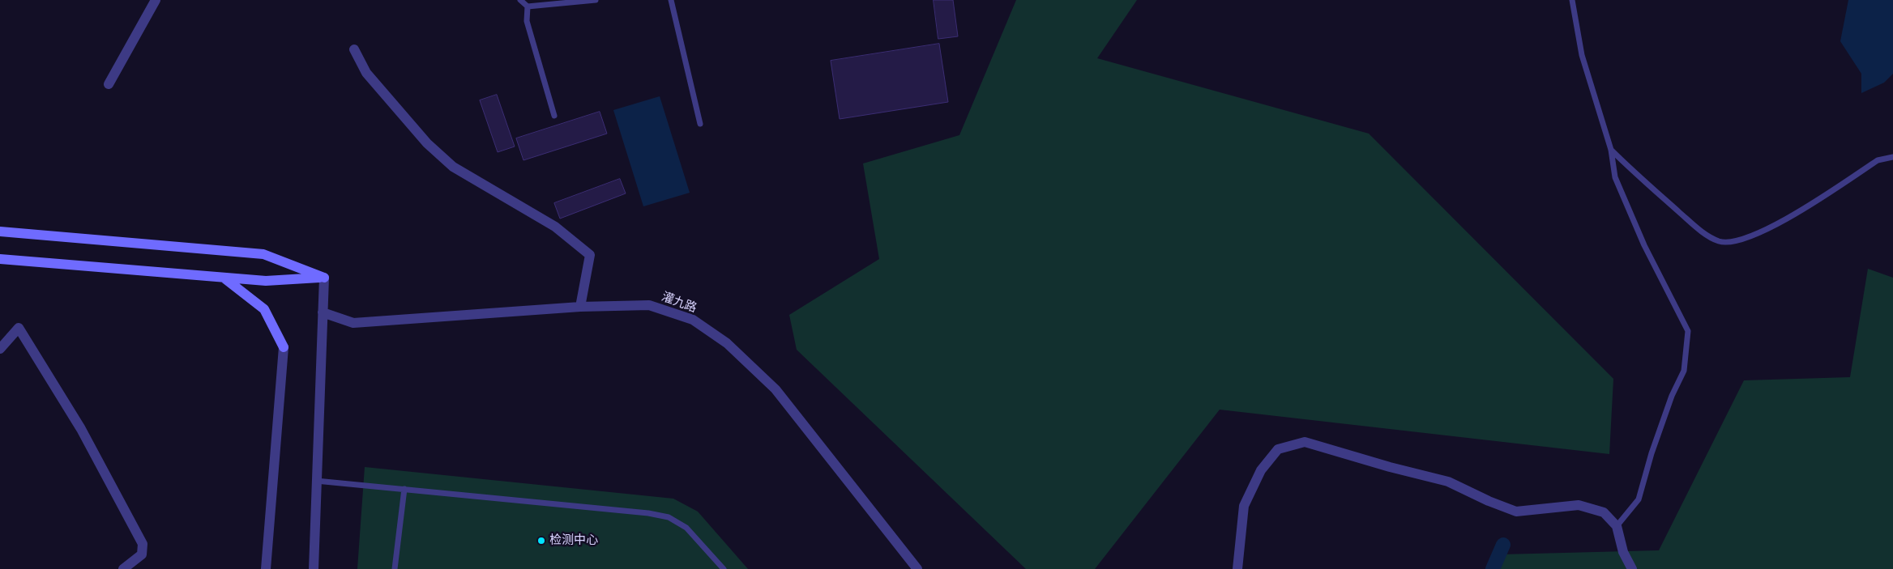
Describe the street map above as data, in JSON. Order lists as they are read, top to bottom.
{
  "streets": {
    "street": ["灌九路"]
  },
  "places": ["检测中心"]
}
